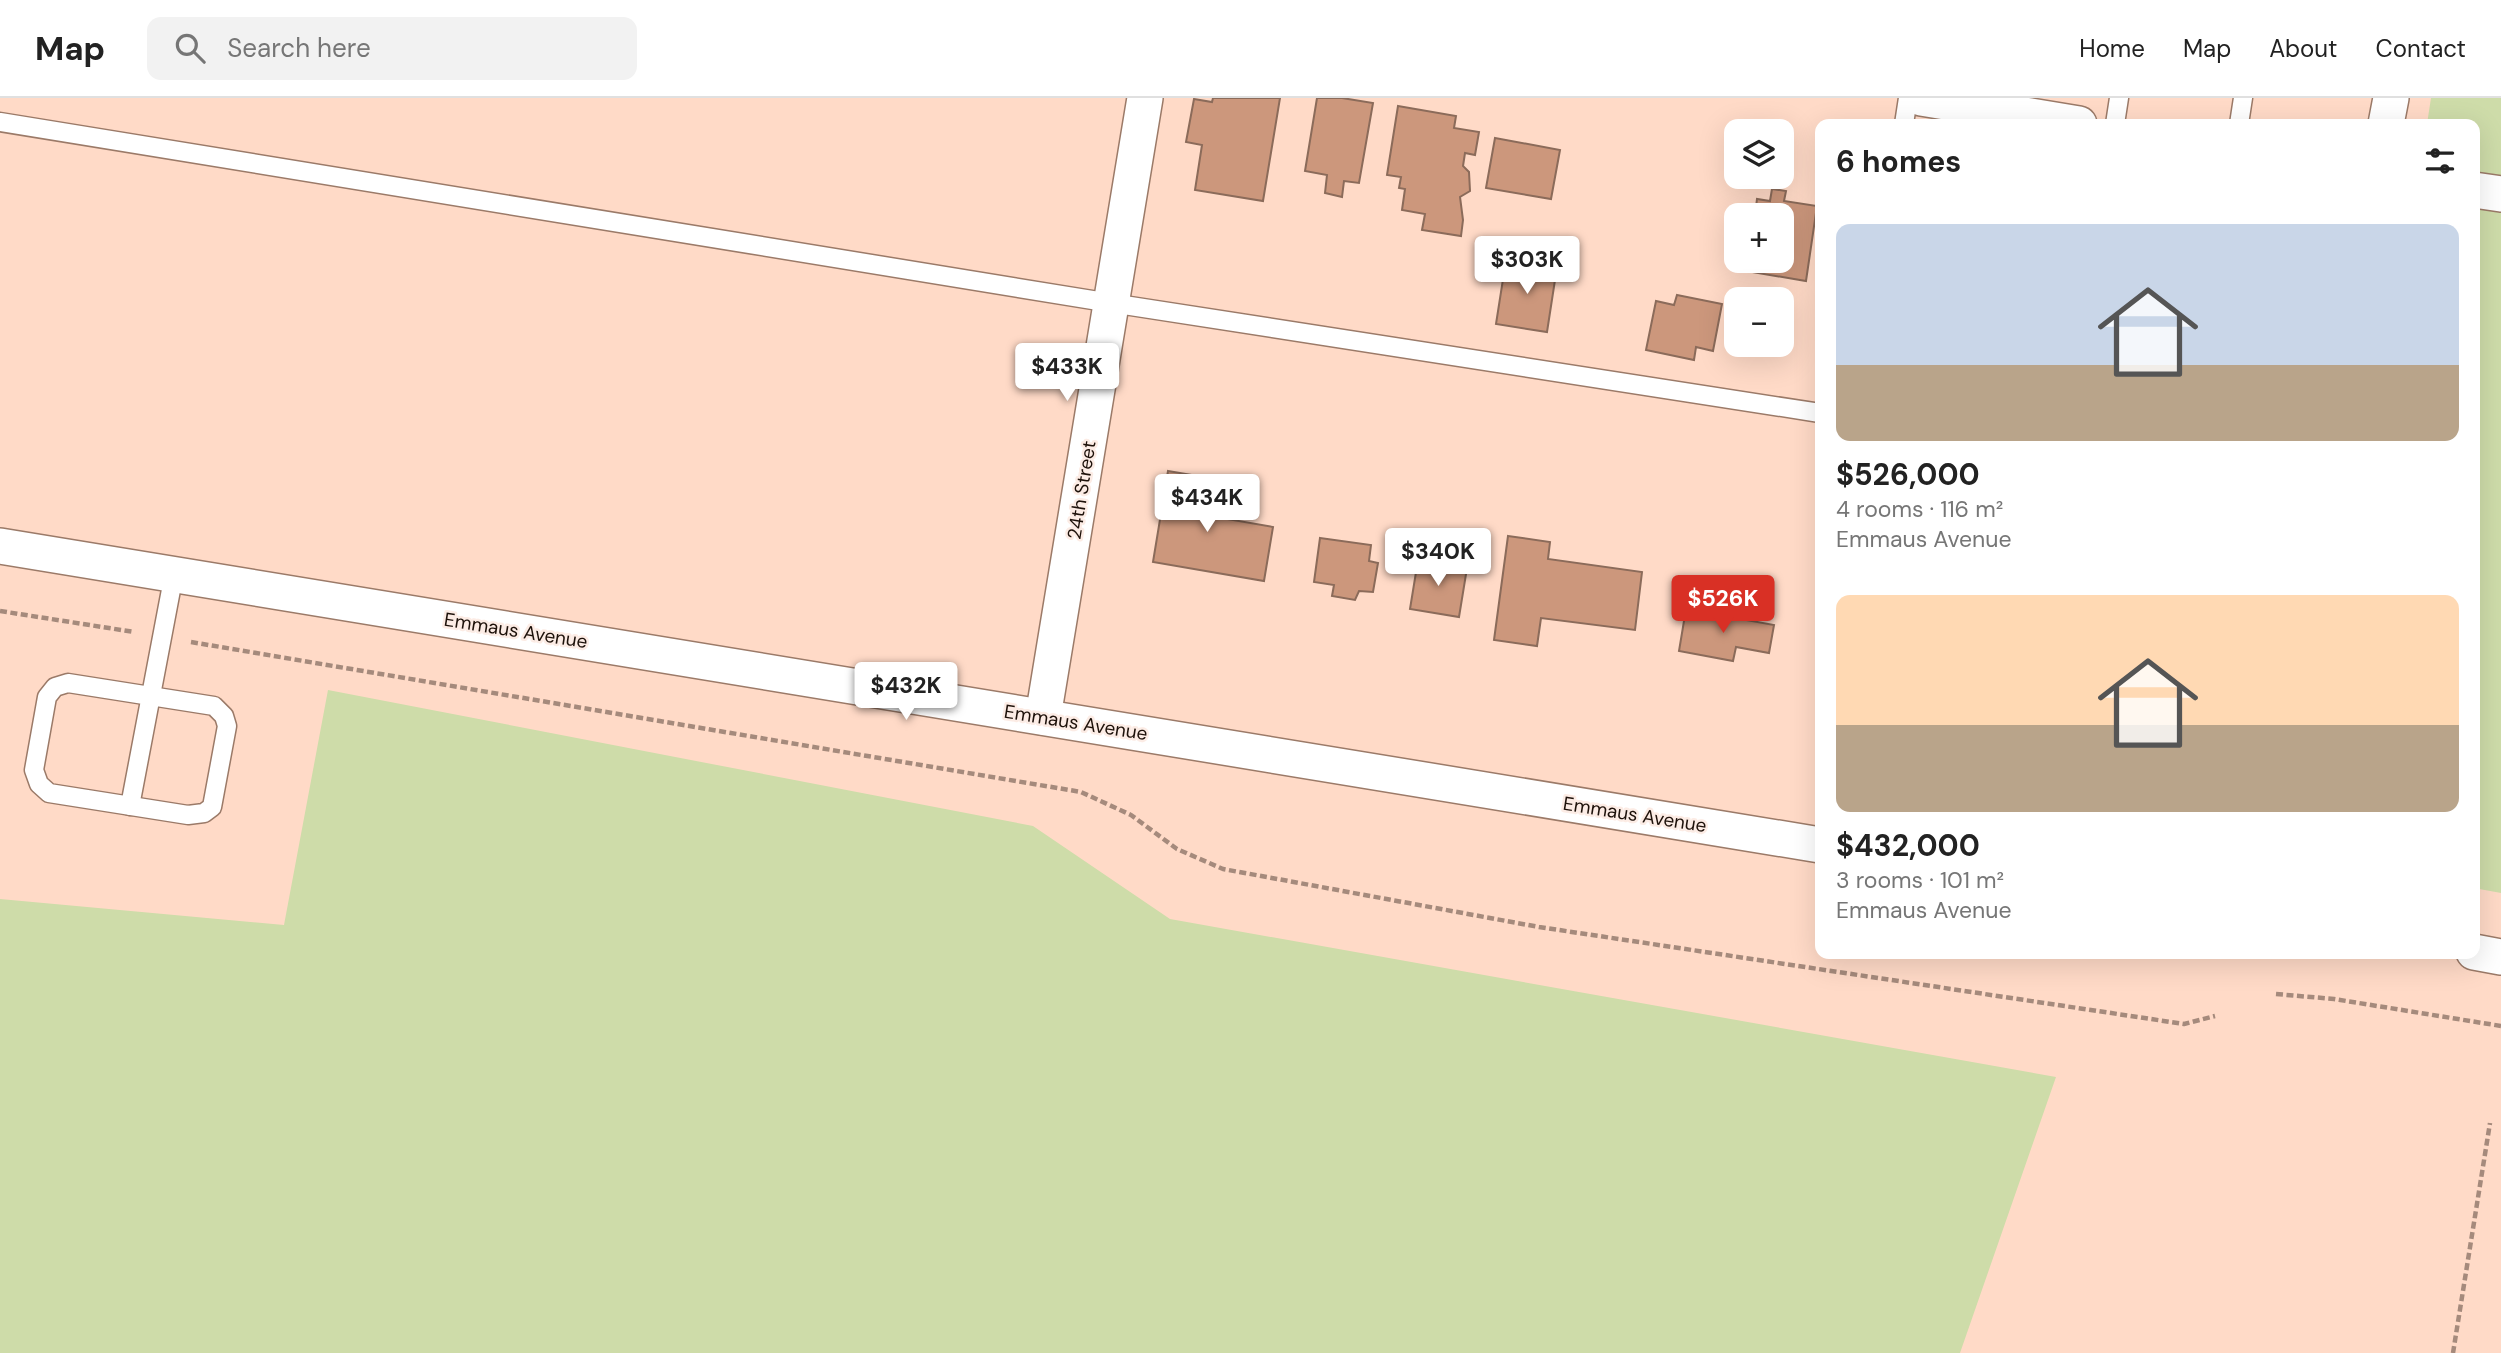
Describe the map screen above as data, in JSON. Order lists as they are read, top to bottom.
{
  "streets": {
    "street": ["24th Street", "Emmaus Avenue"]
  },
  "crossings": [
    ["24th Street", "Emmaus Avenue"]
  ],
  "page": {
    "header": "Map",
    "search": "Search here",
    "nav": [
      "Home",
      "Map",
      "About",
      "Contact"
    ],
    "map_buttons": ["+", "−"],
    "heading": "6 homes",
    "list": [
      {
        "name": "$526,000",
        "note": "4 rooms · 116 m² · Emmaus Avenue"
      },
      {
        "name": "$432,000",
        "note": "3 rooms · 101 m² · Emmaus Avenue"
      }
    ],
    "price": [
      "$303K",
      "$433K",
      "$434K",
      "$340K",
      "$526K",
      "$432K"
    ]
  }
}
